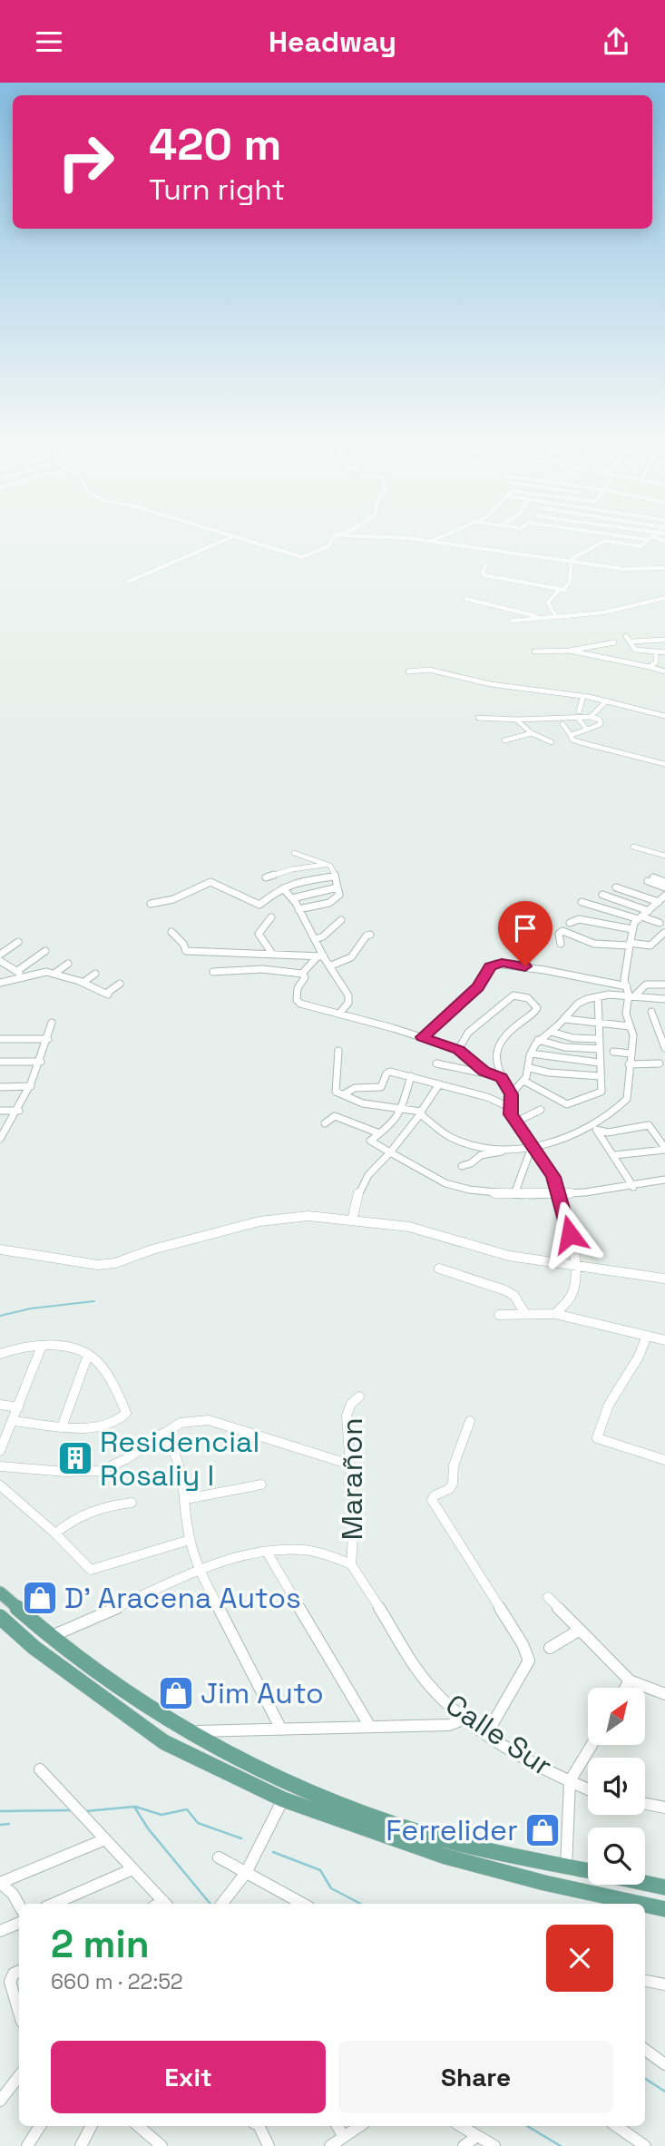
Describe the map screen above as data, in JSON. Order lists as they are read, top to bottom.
{
  "streets": {
    "street": ["Marañon", "Calle Sur"]
  },
  "crossings": [
    ["Marañon", "Calle Sur"]
  ],
  "places": {
    "building": ["Residencial Rosaliy I"],
    "shop": ["D' Aracena Autos", "Jim Auto", "Ferrelider"]
  },
  "north": "top right",
  "page": {
    "header": "Headway",
    "turn": ["420 m", "Turn right"],
    "heading": ["2 min", "660 m · 22:52"],
    "buttons": ["Exit", "Share"]
  }
}
